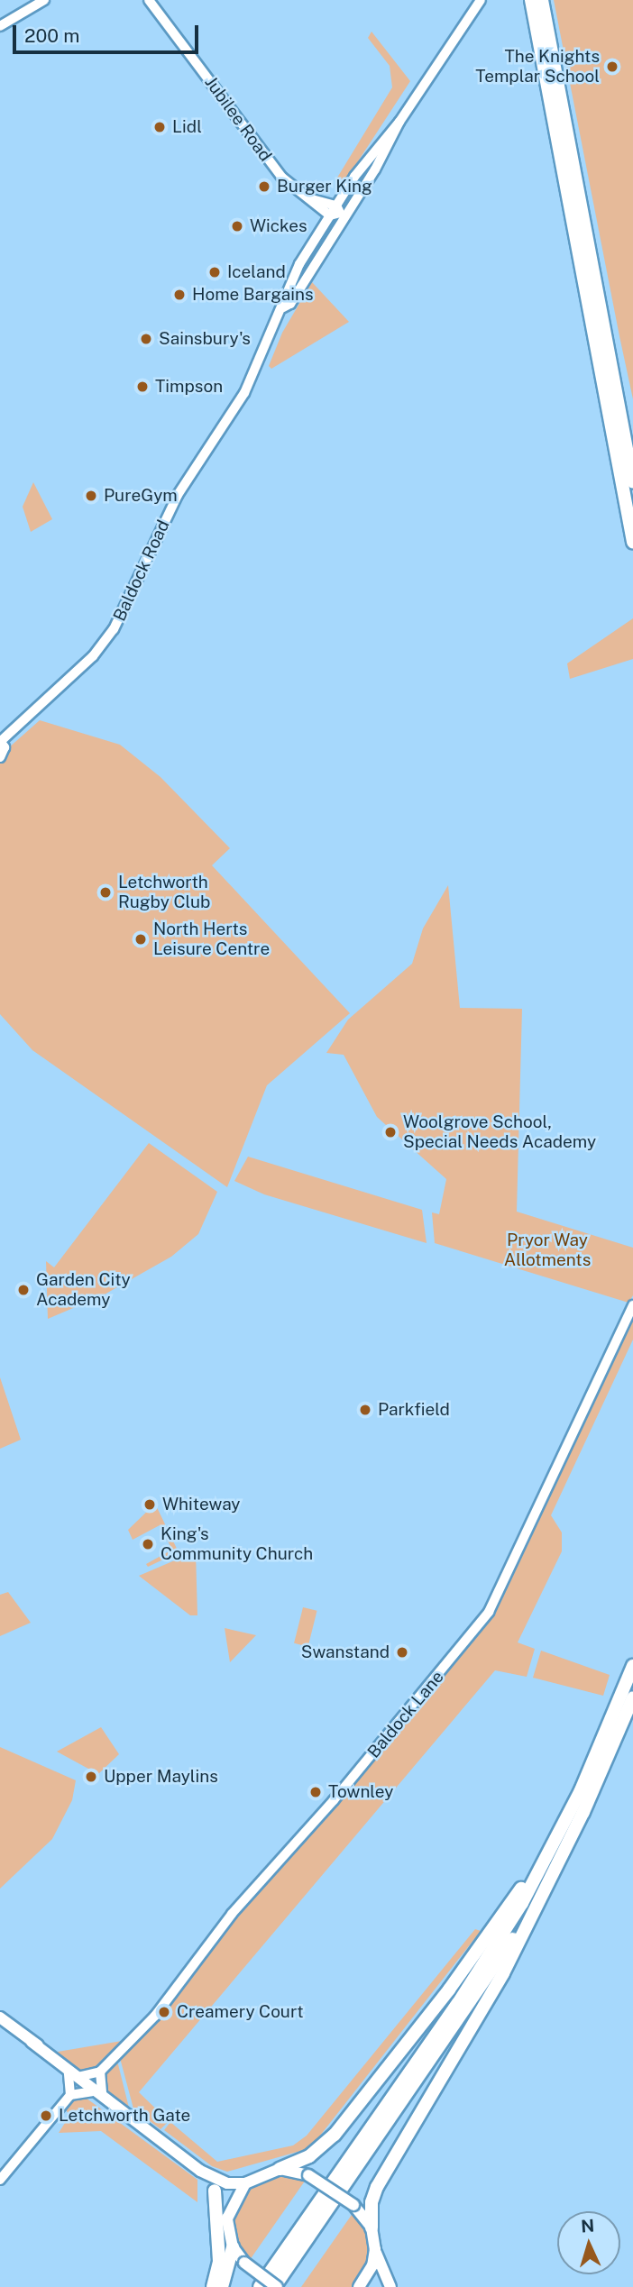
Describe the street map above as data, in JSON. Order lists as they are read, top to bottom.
{
  "streets": {
    "main road": ["Baldock Road"],
    "street": ["Jubilee Road", "Baldock Lane"]
  },
  "crossings": [
    ["Jubilee Road", "Baldock Road"]
  ],
  "parks": ["Pryor Way Allotments"],
  "places": [
    "The Knights Templar School",
    "Lidl",
    "Burger King",
    "Wickes",
    "Iceland",
    "Home Bargains",
    "Sainsbury's",
    "Timpson",
    "PureGym",
    "Letchworth Rugby Club",
    "North Herts Leisure Centre",
    "Woolgrove School, Special Needs Academy",
    "Garden City Academy",
    "Parkfield",
    "Whiteway",
    "King's Community Church",
    "Swanstand",
    "Upper Maylins",
    "Townley",
    "Creamery Court",
    "Letchworth Gate"
  ],
  "scale_bar": "200 m",
  "north": "top"
}
